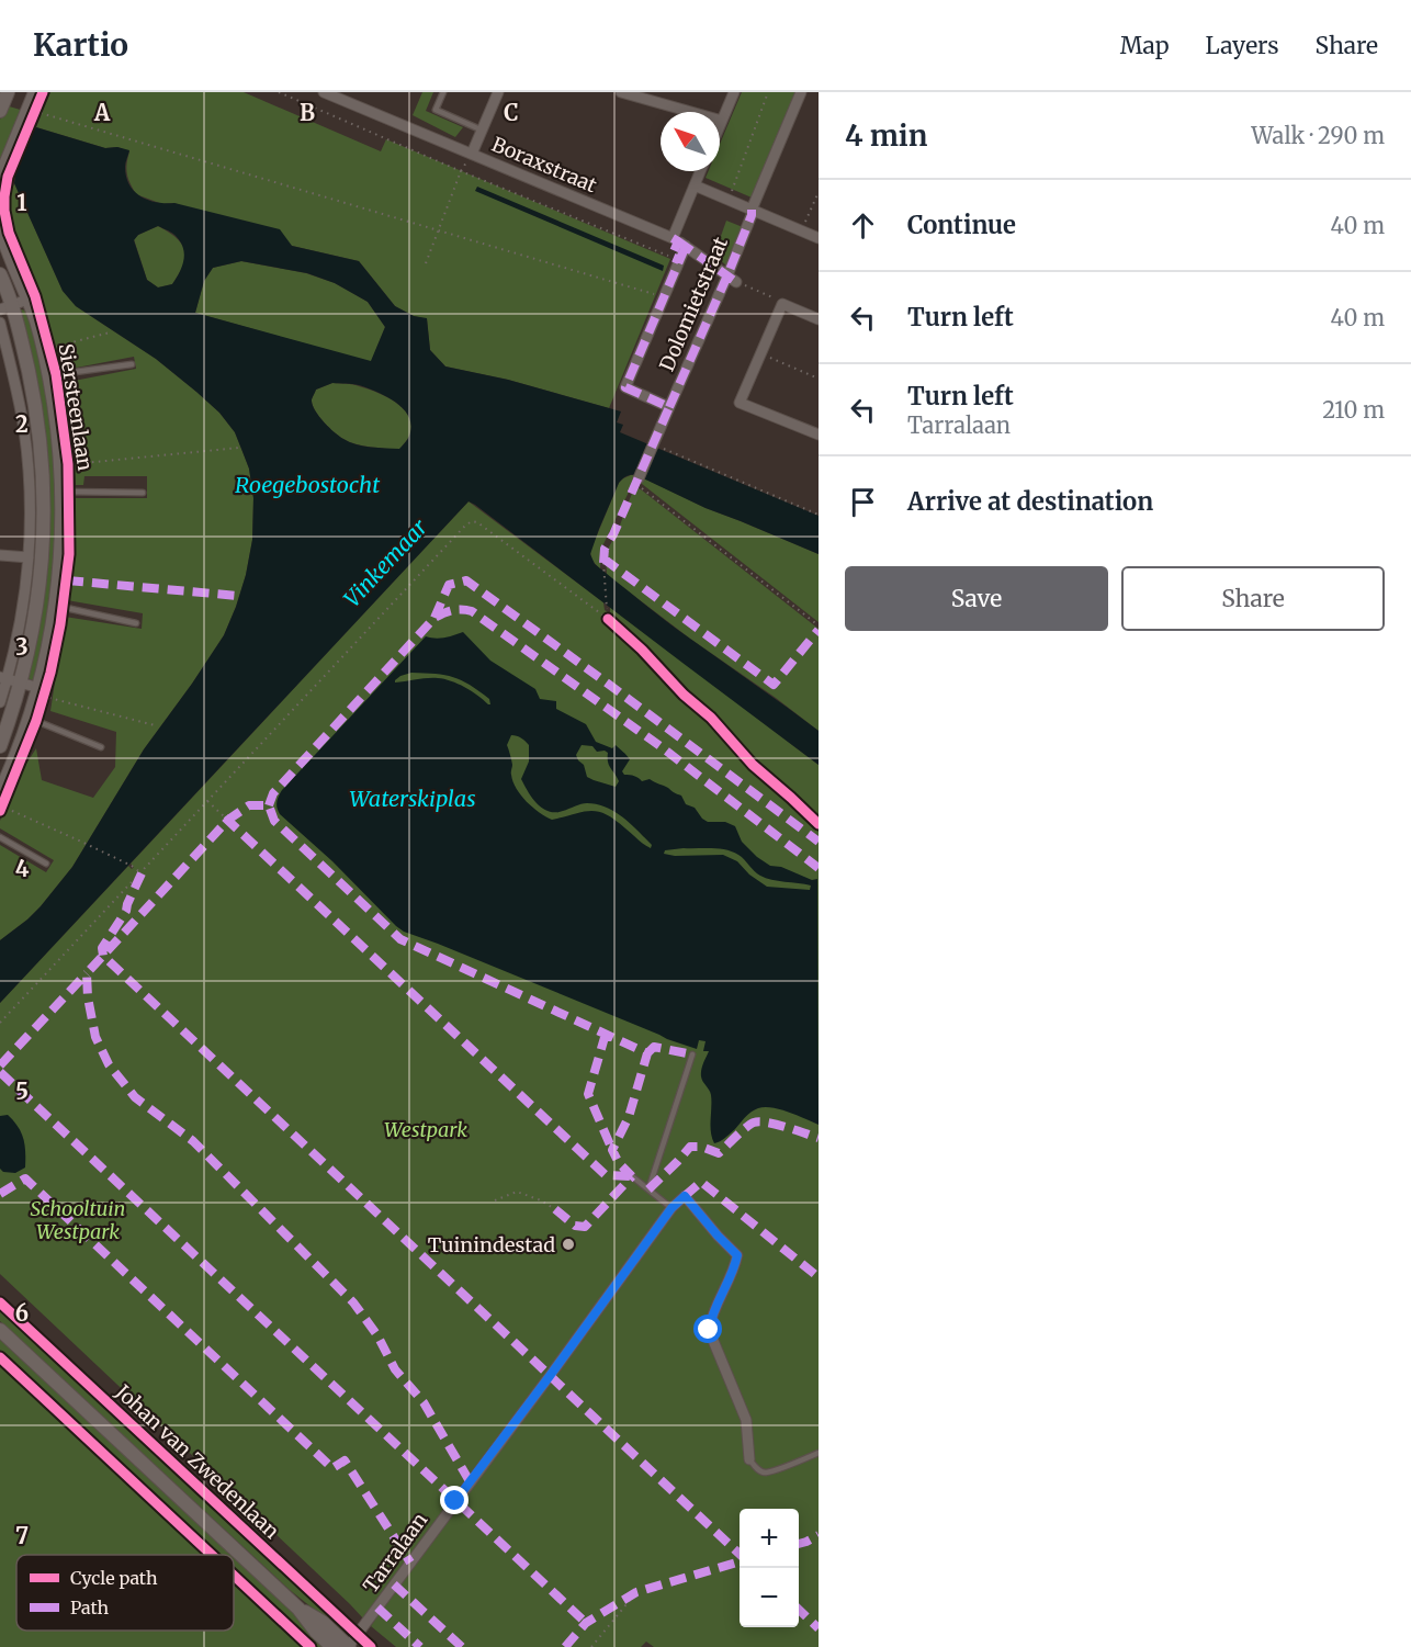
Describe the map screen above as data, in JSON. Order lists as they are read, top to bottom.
{
  "streets": {
    "main road": ["Siersteenlaan", "Johan van Zwedenlaan"],
    "street": ["Boraxstraat", "Dolomietstraat", "Tarralaan"]
  },
  "crossings": [
    ["Johan van Zwedenlaan", "Tarralaan"]
  ],
  "water": ["Roegebostocht", "Vinkemaar", "Waterskiplas"],
  "parks": ["Westpark", "Schooltuin Westpark"],
  "places": ["Tuinindestad"],
  "legend": ["Cycle path", "Path"],
  "north": "top left",
  "page": {
    "header": "Kartio",
    "nav": ["Map", "Layers", "Share"],
    "heading": ["4 min", "Walk · 290 m"],
    "list": [
      ["Continue", "40 m"],
      ["Turn left", "40 m"],
      ["Turn left", "Tarralaan", "210 m"],
      "Arrive at destination"
    ],
    "buttons": ["Save", "Share"],
    "map_buttons": ["+", "−"]
  },
  "grid": {
    "columns": ["A", "B", "C"],
    "rows": [
      "1",
      "2",
      "3",
      "4",
      "5",
      "6",
      "7"
    ]
  }
}
